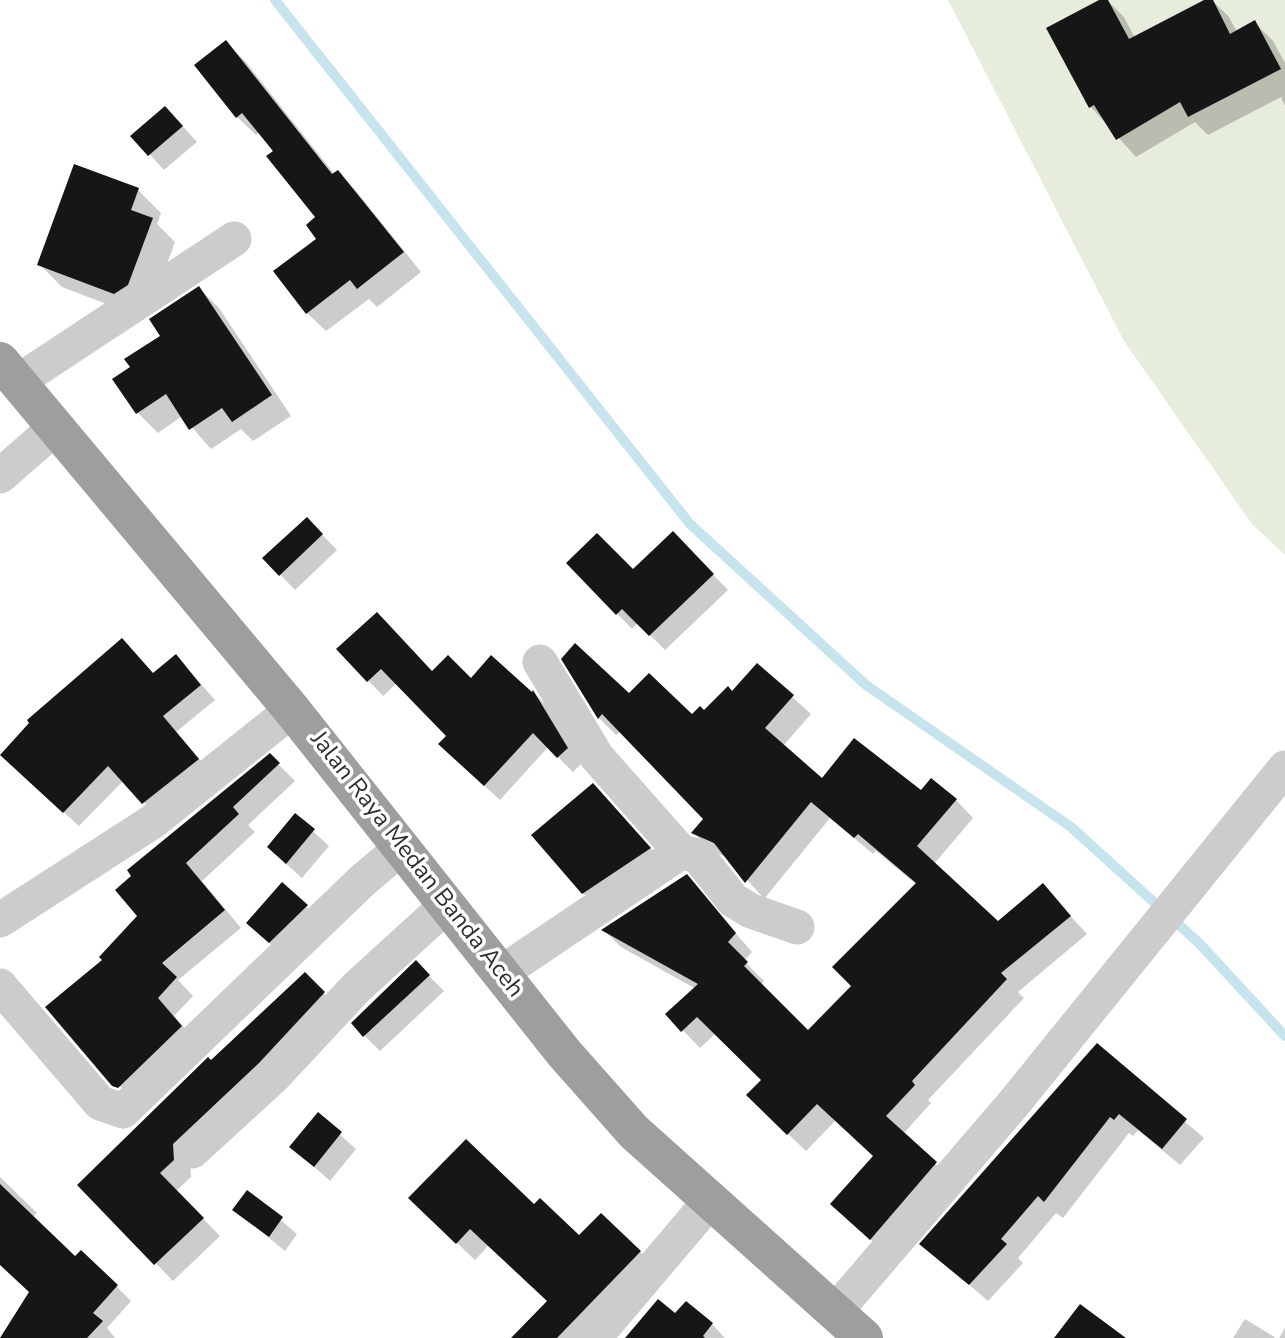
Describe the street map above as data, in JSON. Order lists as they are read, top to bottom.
{
  "streets": {
    "highway": ["Jalan Raya Medan Banda Aceh"]
  }
}
